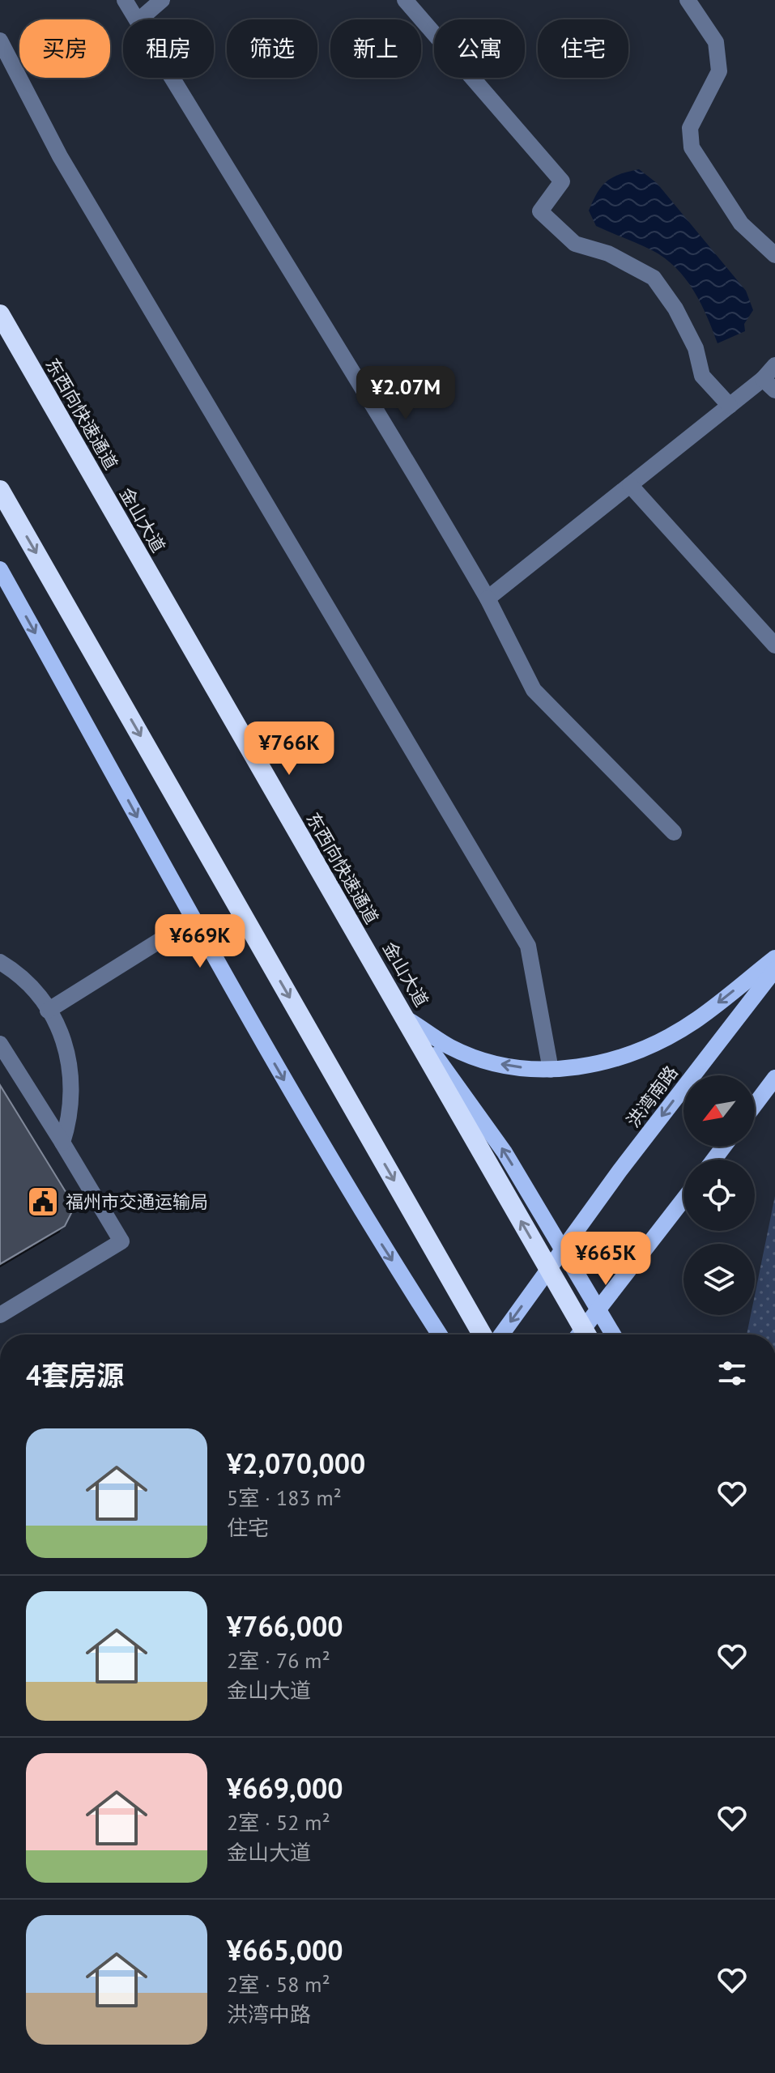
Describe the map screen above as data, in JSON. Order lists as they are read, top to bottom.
{
  "streets": {
    "highway": ["东西向快速通道"],
    "main road": ["金山大道", "洪湾南路"]
  },
  "crossings": [
    ["东西向快速通道", "金山大道"],
    ["金山大道", "洪湾南路"]
  ],
  "places": {
    "public building": ["福州市交通运输局"]
  },
  "north": "bottom left",
  "page": {
    "chip": [
      "买房",
      "租房",
      "筛选",
      "新上",
      "公寓",
      "住宅"
    ],
    "price": [
      "¥2.07M",
      "¥766K",
      "¥669K",
      "¥665K"
    ],
    "heading": "4套房源",
    "list": [
      {
        "name": "¥2,070,000",
        "note": "5室 · 183 m² · 住宅"
      },
      {
        "name": "¥766,000",
        "note": "2室 · 76 m² · 金山大道"
      },
      {
        "name": "¥669,000",
        "note": "2室 · 52 m² · 金山大道"
      },
      {
        "name": "¥665,000",
        "note": "2室 · 58 m² · 洪湾中路"
      }
    ]
  }
}
